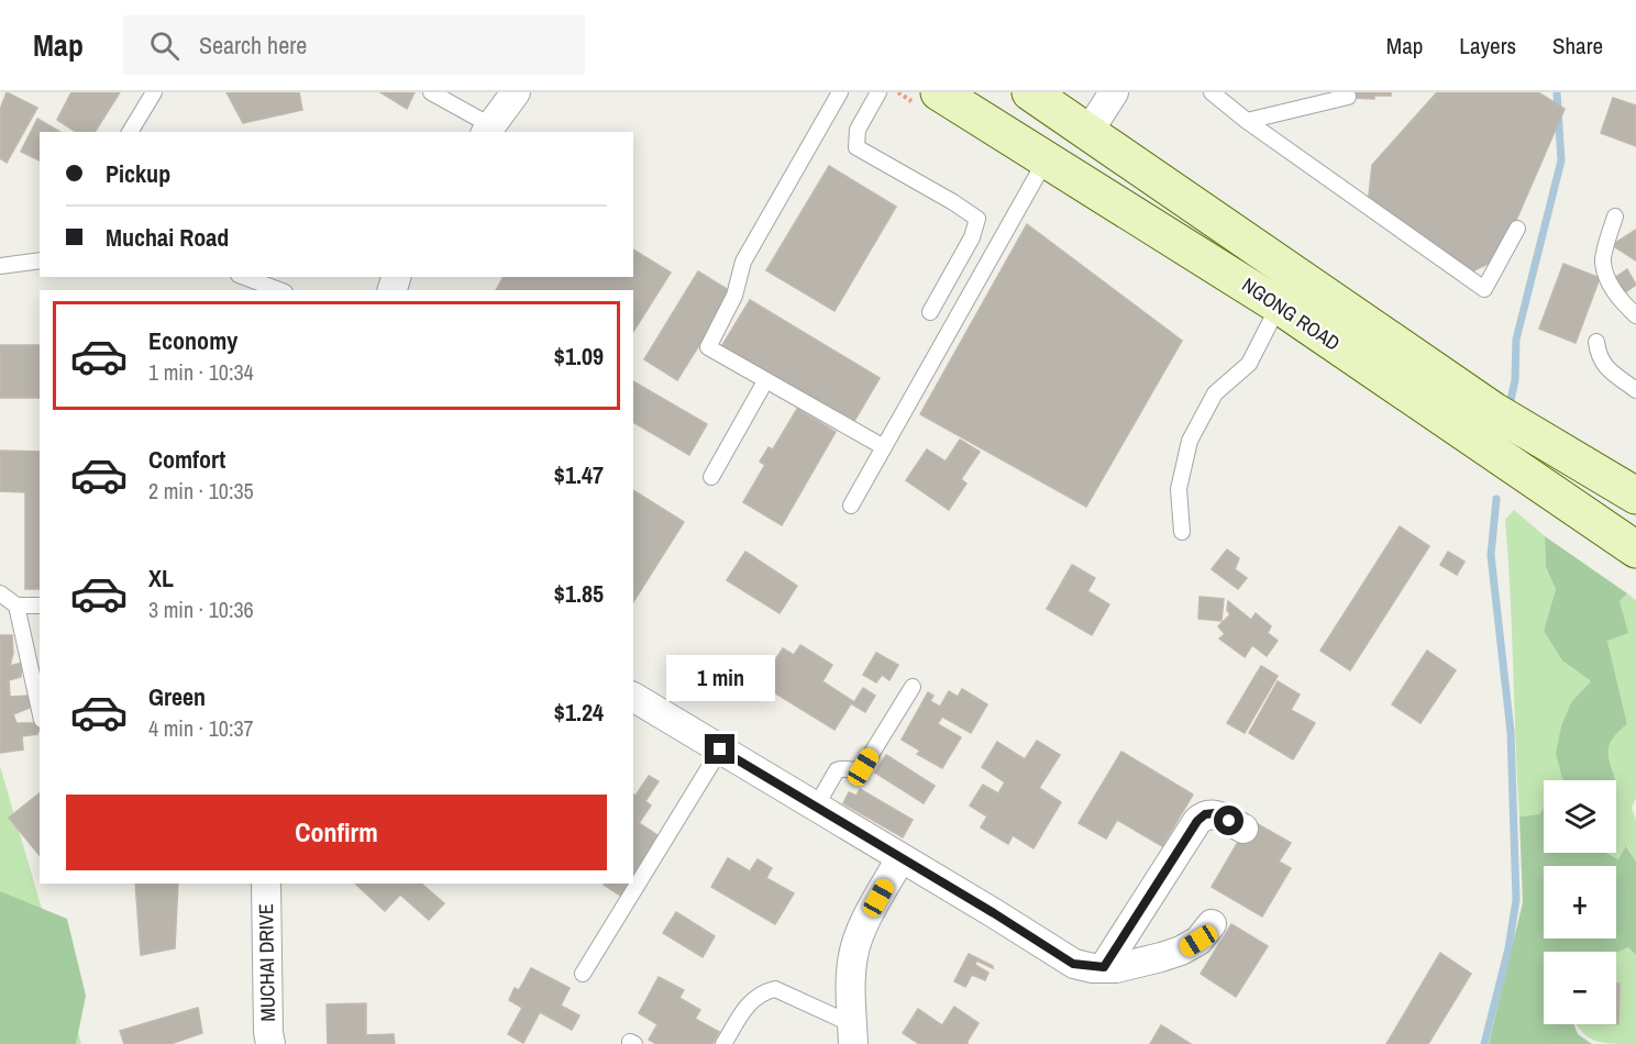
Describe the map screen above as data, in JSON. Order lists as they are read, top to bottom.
{
  "streets": {
    "main road": ["NGONG ROAD"],
    "street": ["MUCHAI DRIVE"]
  },
  "page": {
    "header": "Map",
    "search": "Search here",
    "nav": ["Map", "Layers", "Share"],
    "banner": ["Pickup", "Muchai Road"],
    "list": [
      {
        "name": "Economy",
        "note": "1 min · 10:34",
        "value": "$1.09"
      },
      {
        "name": "Comfort",
        "note": "2 min · 10:35",
        "value": "$1.47"
      },
      {
        "name": "XL",
        "note": "3 min · 10:36",
        "value": "$1.85"
      },
      {
        "name": "Green",
        "note": "4 min · 10:37",
        "value": "$1.24"
      }
    ],
    "bubble": "1 min",
    "map_buttons": ["+", "−"],
    "buttons": "Confirm"
  }
}
